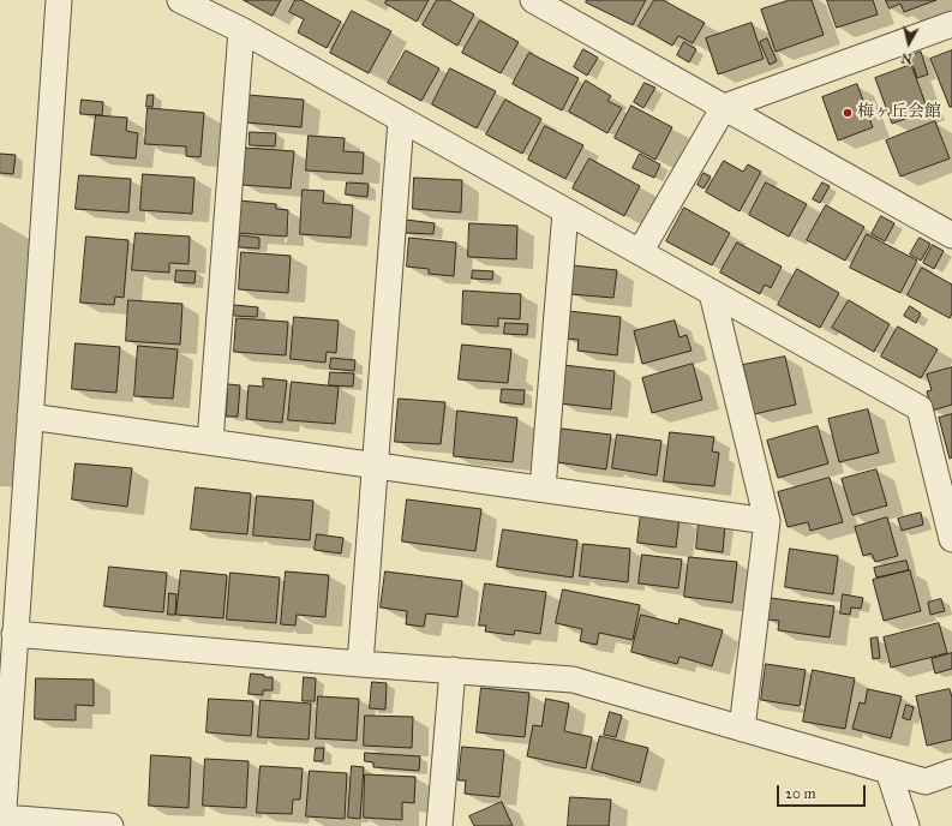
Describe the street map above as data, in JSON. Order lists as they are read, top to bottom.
{
  "places": ["梅ヶ丘会館"],
  "scale_bar": "20 m",
  "north": "bottom"
}
